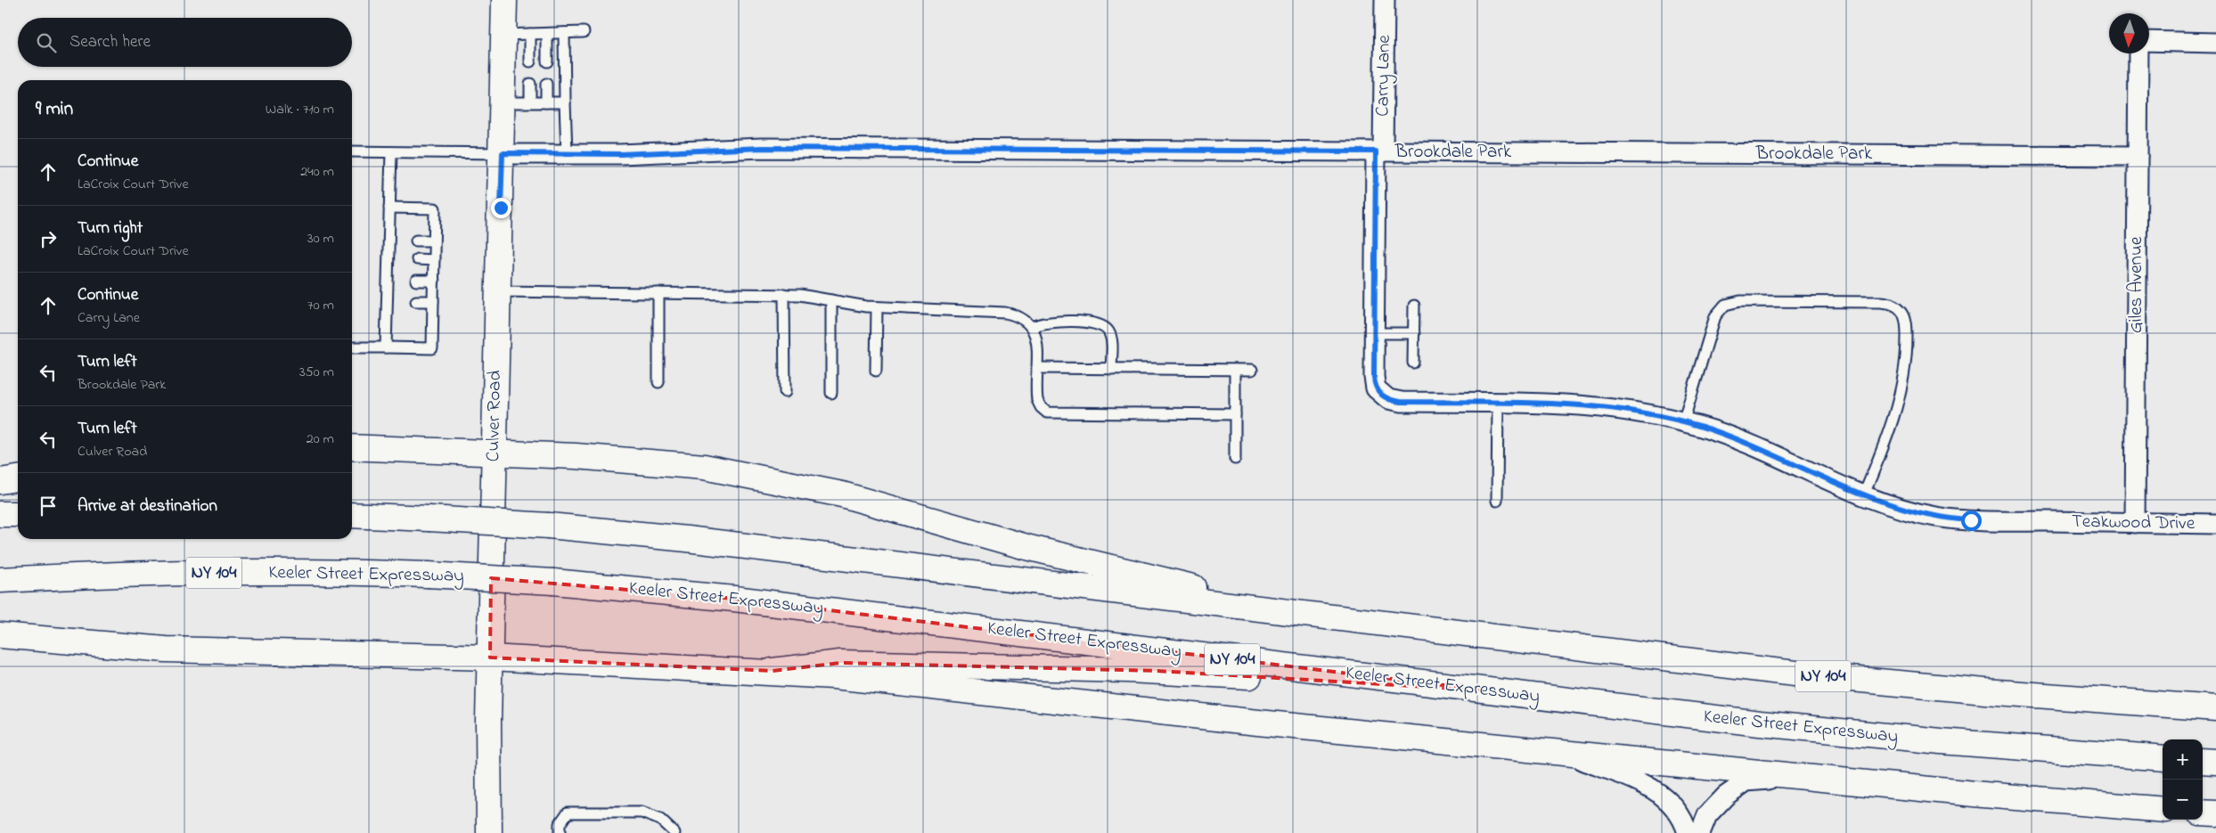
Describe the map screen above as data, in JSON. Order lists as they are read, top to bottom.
{
  "streets": {
    "main road": ["Culver Road", "NY 104", "Keeler Street Expressway"],
    "street": [
      "Carry Lane",
      "Brookdale Park",
      "Giles Avenue",
      "Teakwood Drive"
    ]
  },
  "crossings": [
    ["Carry Lane", "Brookdale Park"],
    ["Carry Lane", "Teakwood Drive"],
    ["Brookdale Park", "Giles Avenue"],
    ["Brookdale Park", "Culver Road"],
    ["Giles Avenue", "Teakwood Drive"]
  ],
  "north": "bottom",
  "page": {
    "search": "Search here",
    "heading": ["9 min", "Walk · 710 m"],
    "list": [
      ["Continue", "LaCroix Court Drive", "240 m"],
      ["Turn right", "LaCroix Court Drive", "30 m"],
      ["Continue", "Carry Lane", "70 m"],
      ["Turn left", "Brookdale Park", "350 m"],
      ["Turn left", "Culver Road", "20 m"],
      "Arrive at destination"
    ],
    "map_buttons": ["+", "−"]
  }
}
